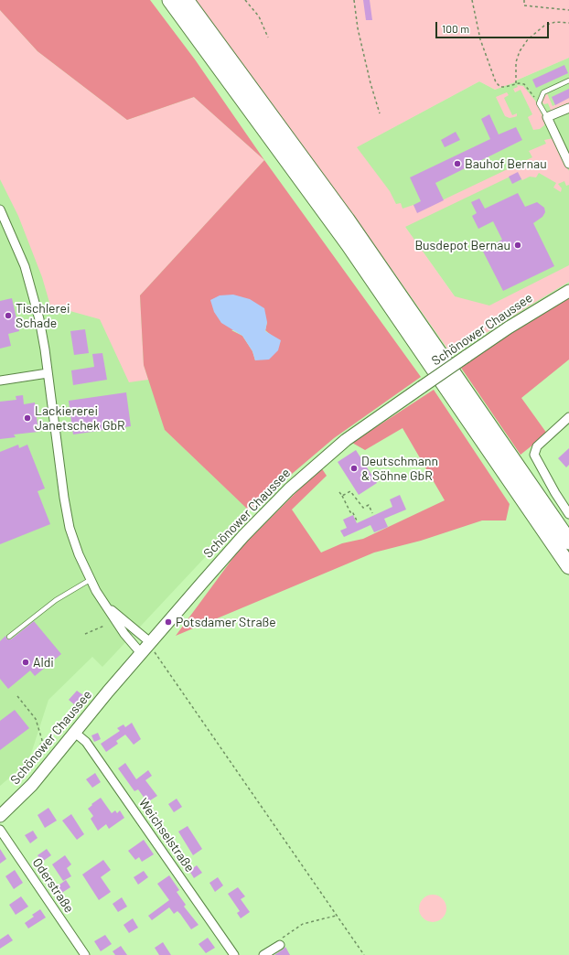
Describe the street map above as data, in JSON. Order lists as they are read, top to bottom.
{
  "streets": {
    "main road": ["Schönower Chaussee"],
    "street": ["Weichselstraße", "Oderstraße"]
  },
  "crossings": [
    ["Schönower Chaussee", "Weichselstraße"]
  ],
  "places": [
    "Bauhof Bernau",
    "Busdepot Bernau",
    "Tischlerei Schade",
    "Lackiererei Janetschek GbR",
    "Deutschmann & Söhne GbR",
    "Potsdamer Straße",
    "Aldi"
  ],
  "scale_bar": "100 m"
}
